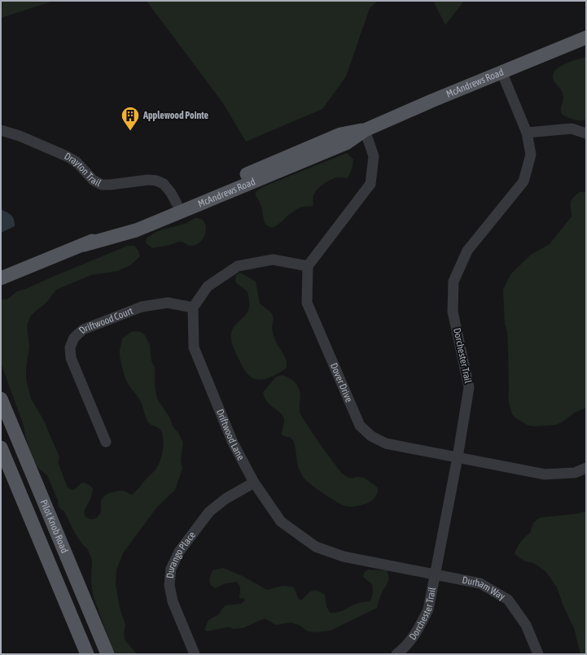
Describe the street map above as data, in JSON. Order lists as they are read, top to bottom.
{
  "streets": {
    "main road": ["McAndrews Road", "Pilot Knob Road"],
    "street": [
      "Drayton Trail",
      "Driftwood Court",
      "Dorchester Trail",
      "Dover Drive",
      "Driftwood Lane",
      "Durango Place",
      "Durham Way"
    ]
  },
  "crossings": [
    ["McAndrews Road", "Drayton Trail"],
    ["McAndrews Road", "Dorchester Trail"],
    ["Driftwood Court", "Driftwood Lane"],
    ["Dorchester Trail", "Dover Drive"],
    ["Dorchester Trail", "Driftwood Lane"],
    ["Dorchester Trail", "Durham Way"],
    ["Driftwood Lane", "Durango Place"],
    ["Driftwood Lane", "Durham Way"]
  ],
  "places": {
    "building": ["Applewood Pointe"]
  }
}
